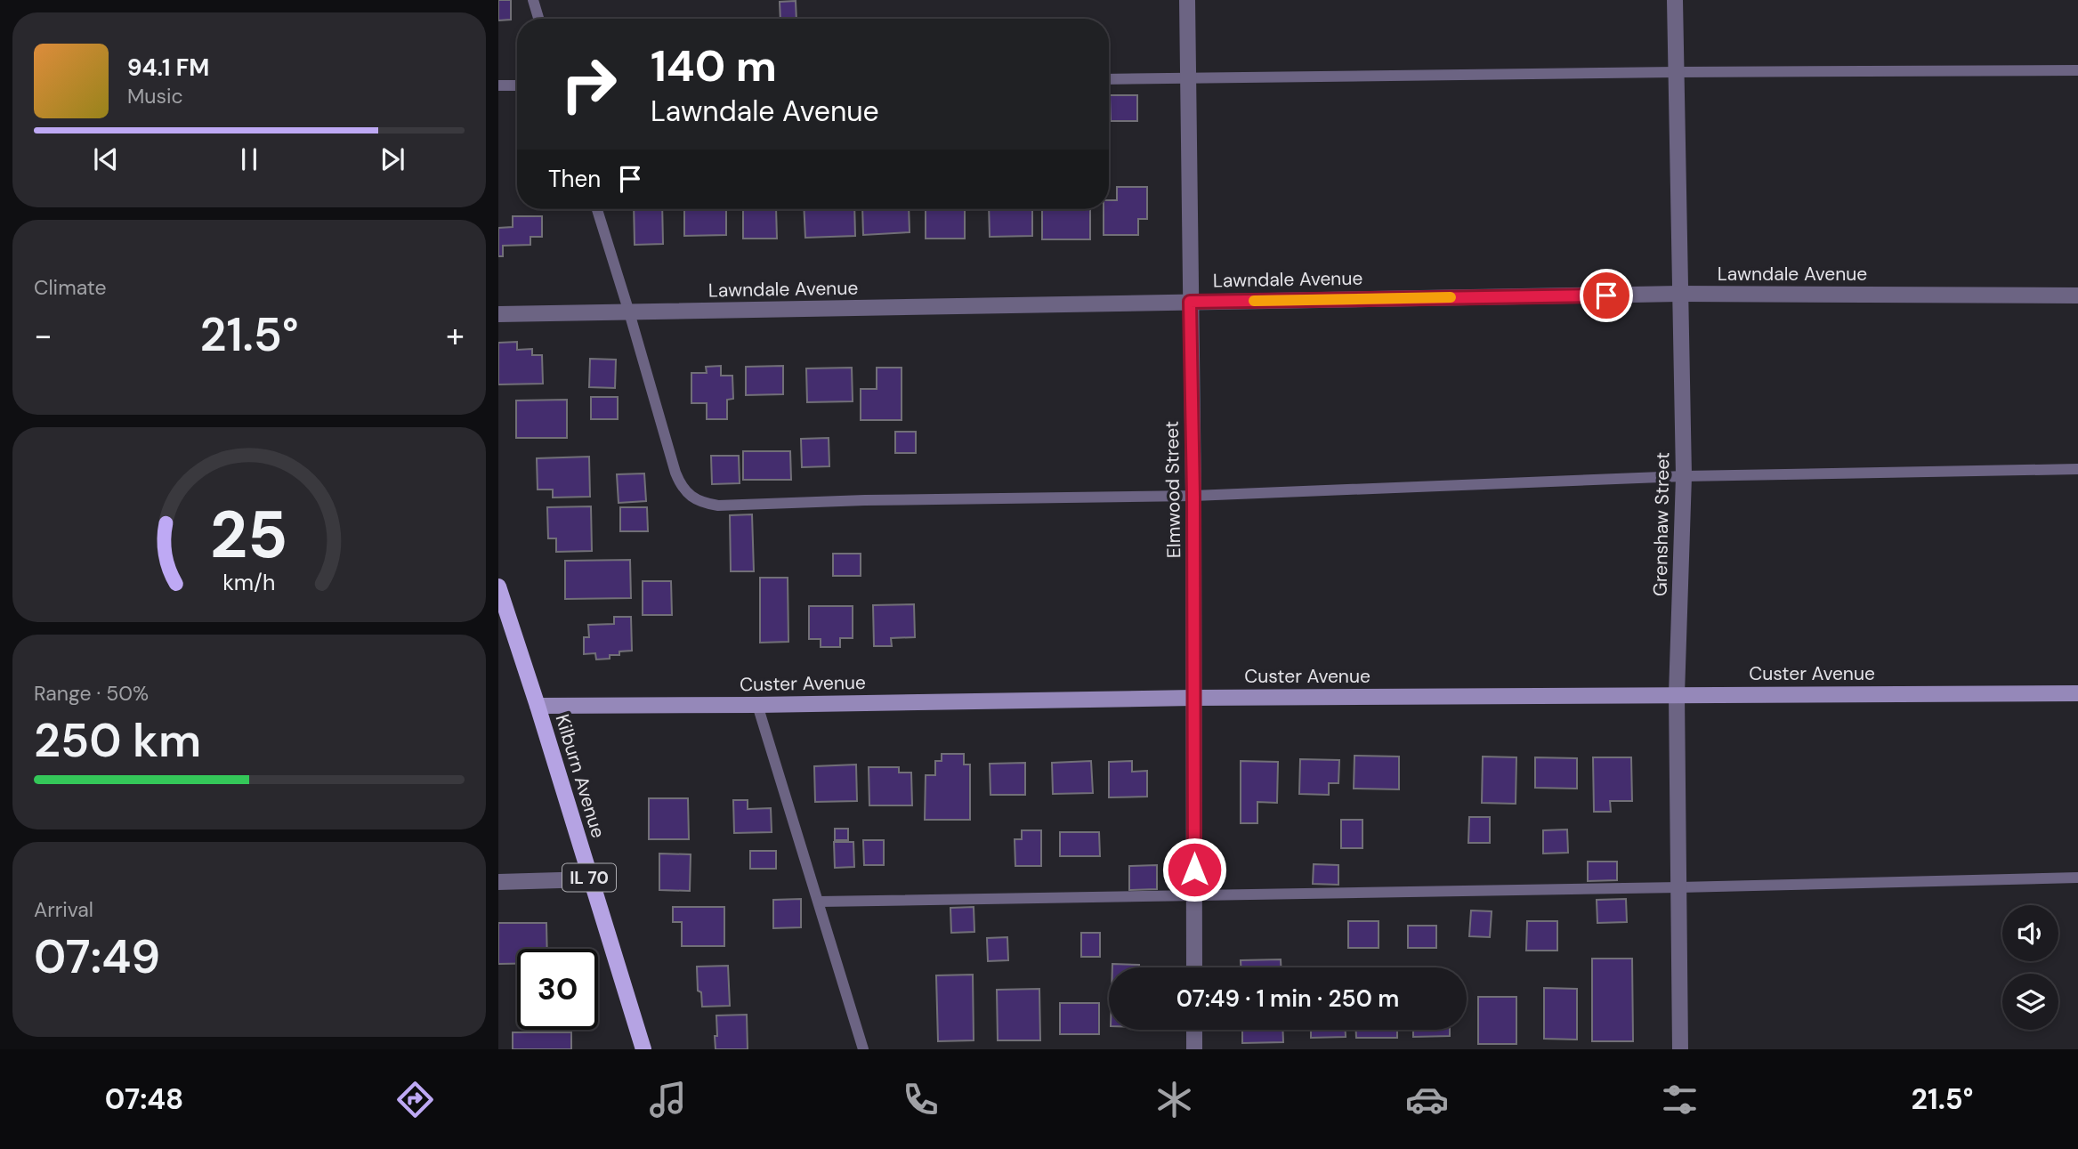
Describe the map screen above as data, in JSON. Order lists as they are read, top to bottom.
{
  "streets": {
    "main road": ["Kilburn Avenue", "IL 70"],
    "street": [
      "Lawndale Avenue",
      "Elmwood Street",
      "Grenshaw Street",
      "Custer Avenue"
    ]
  },
  "crossings": [
    ["Lawndale Avenue", "Elmwood Street"],
    ["Lawndale Avenue", "Grenshaw Street"],
    ["Elmwood Street", "Custer Avenue"],
    ["Grenshaw Street", "Custer Avenue"],
    ["Custer Avenue", "Kilburn Avenue"]
  ],
  "page": {
    "turn": ["140 m", "Lawndale Avenue"],
    "song": ["94.1 FM", "Music"],
    "then": "Then",
    "tile": [
      "Climate",
      ["Range · 50%", "250 km"],
      ["Arrival", "07:49"]
    ],
    "heat": ["−", "21.5°", "+"],
    "limit": "30",
    "trip": "07:49 · 1 min · 250 m",
    "tabs": ["07:48", "21.5°"],
    "gauge": ["25", "km/h"]
  }
}
